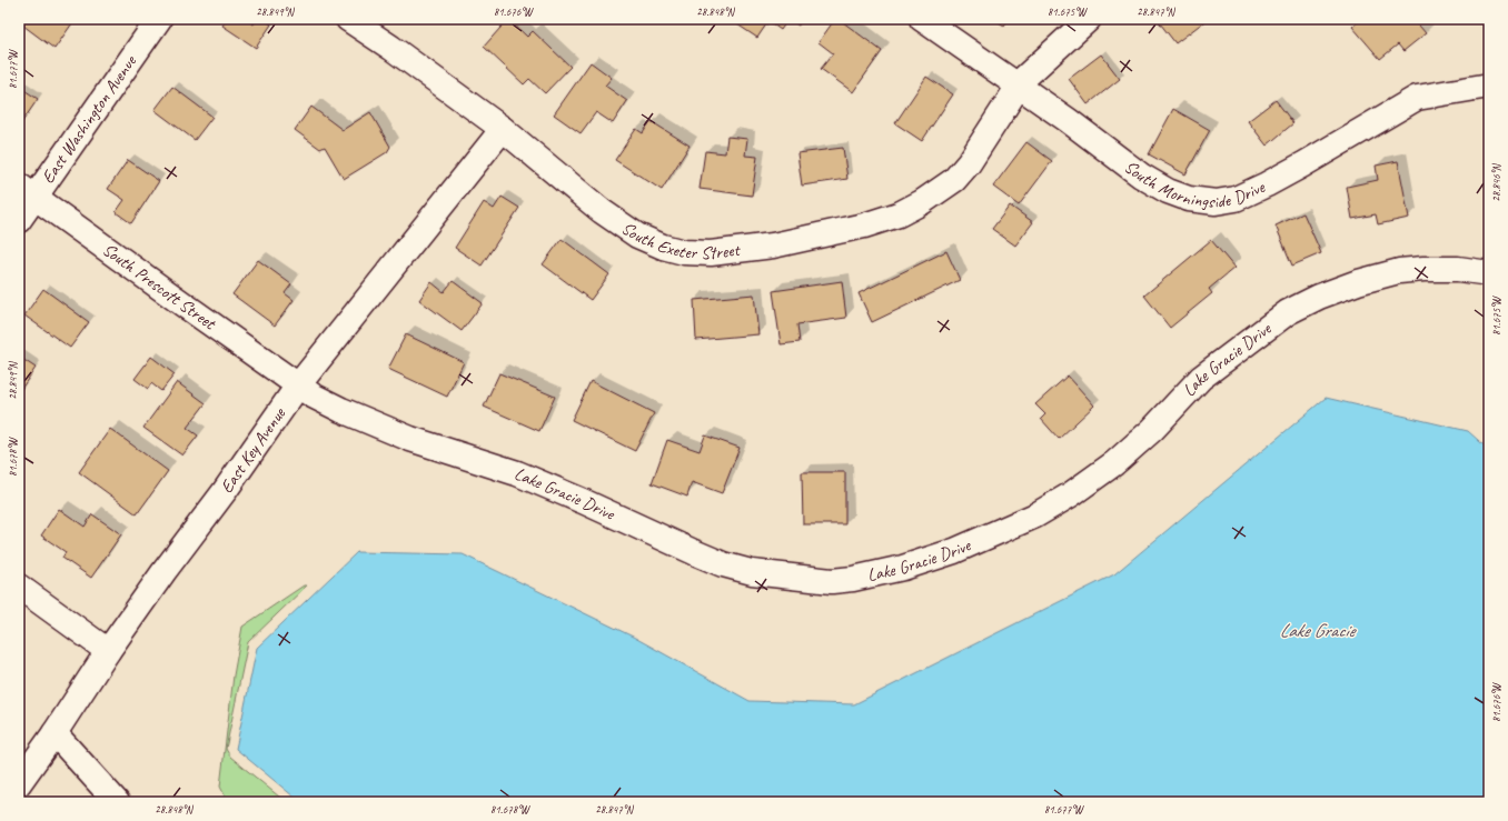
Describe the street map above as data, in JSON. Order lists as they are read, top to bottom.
{
  "streets": {
    "street": [
      "East Washington Avenue",
      "South Morningside Drive",
      "South Exeter Street",
      "South Prescott Street",
      "Lake Gracie Drive",
      "East Key Avenue"
    ]
  },
  "crossings": [
    ["East Washington Avenue", "South Prescott Street"],
    ["South Morningside Drive", "South Exeter Street"],
    ["South Exeter Street", "East Key Avenue"],
    ["South Prescott Street", "Lake Gracie Drive"],
    ["South Prescott Street", "East Key Avenue"],
    ["Lake Gracie Drive", "East Key Avenue"]
  ],
  "water": ["Lake Gracie"],
  "coordinates": [
    "28.849°N",
    "81.676°W",
    "28.848°N",
    "81.675°W",
    "28.847°N",
    "81.677°W",
    "28.846°N",
    "81.678°W"
  ]
}
